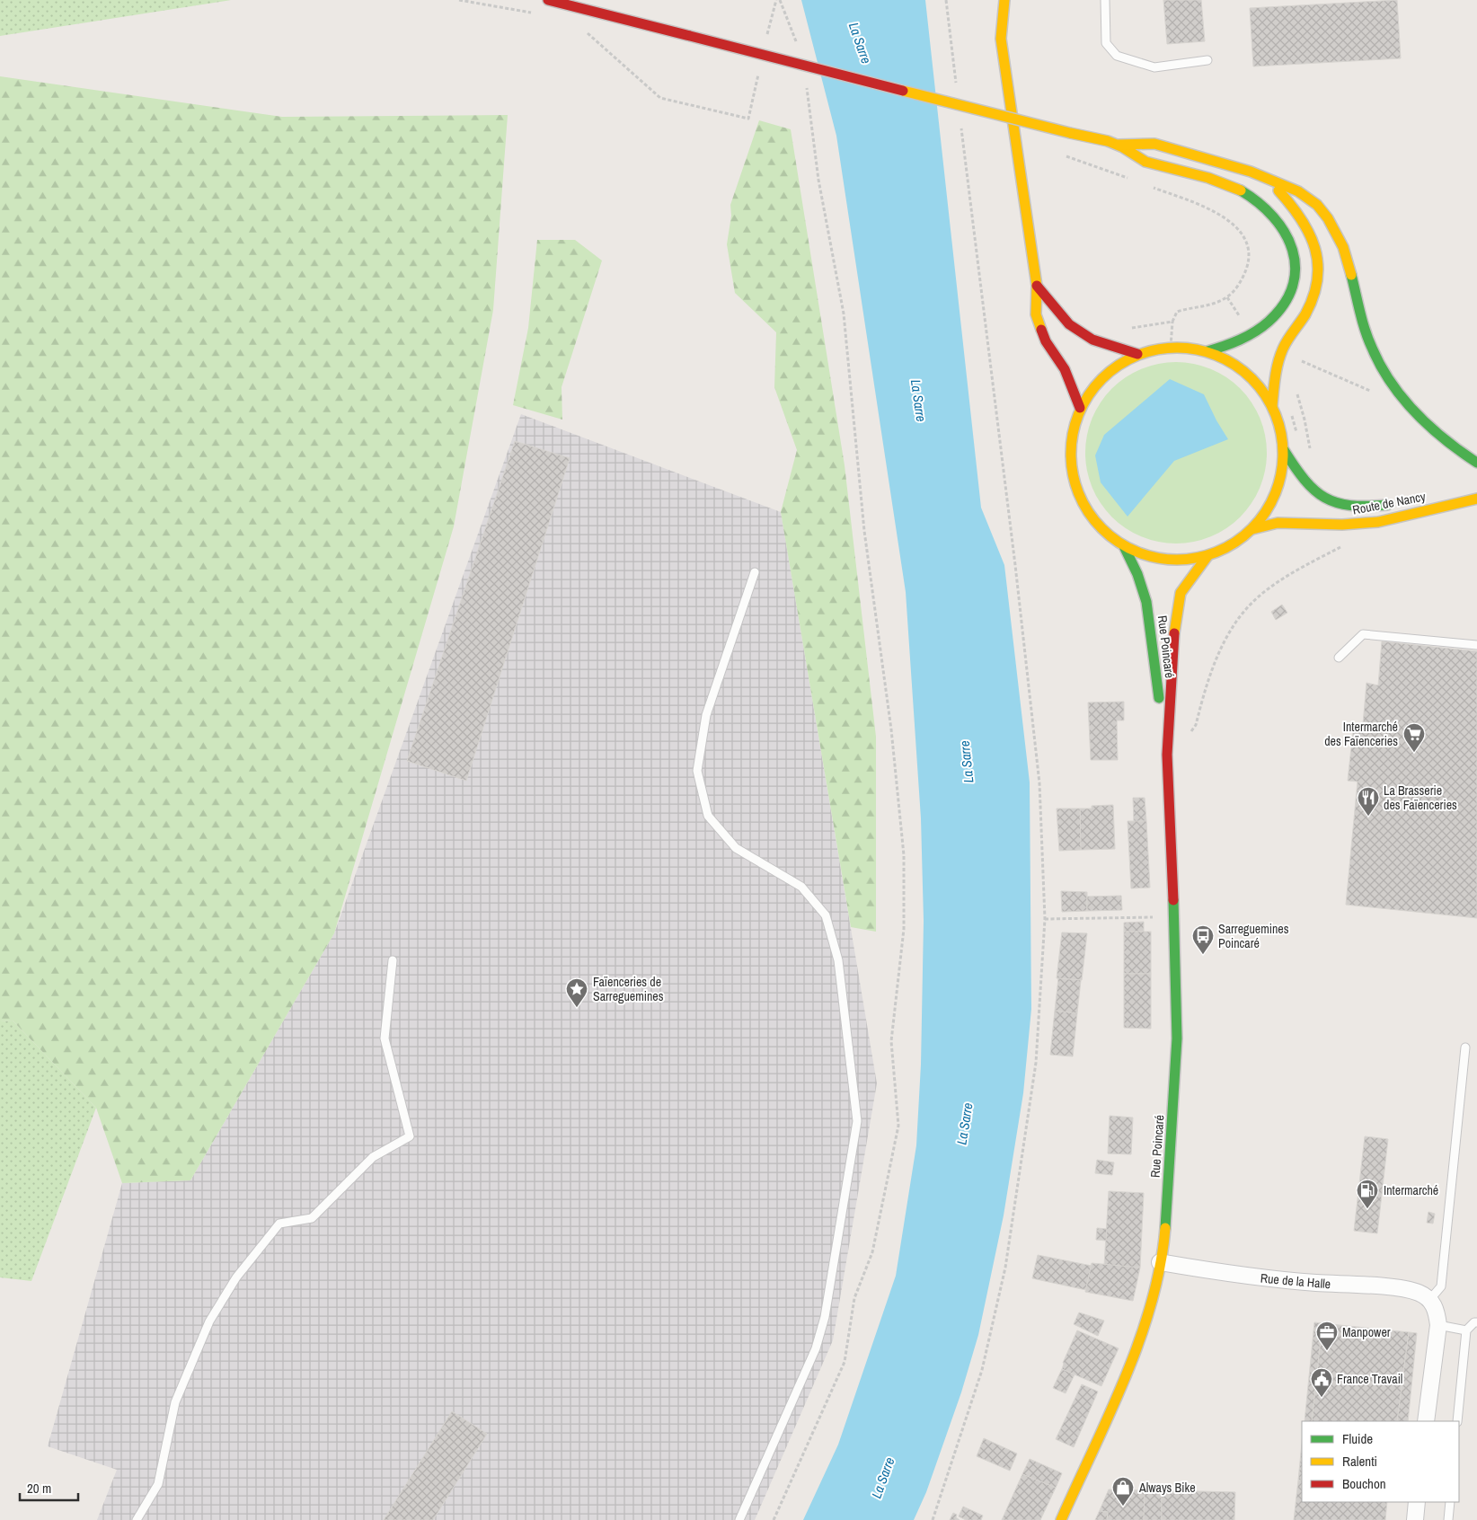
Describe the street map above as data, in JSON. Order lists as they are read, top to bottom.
{
  "streets": {
    "main road": ["Route de Nancy", "Rue Poincaré"],
    "street": ["Rue de la Halle"]
  },
  "crossings": [
    ["Rue Poincaré", "Rue de la Halle"]
  ],
  "water": ["La Sarre"],
  "places": {
    "supermarket": ["Intermarché des Faïenceries"],
    "restaurant": ["La Brasserie des Faïenceries"],
    "bus stop": ["Sarreguemines Poincaré"],
    "place": ["Faïenceries de Sarreguemines"],
    "fuel station": ["Intermarché"],
    "office": ["Manpower"],
    "public building": ["France Travail"],
    "shop": ["Always Bike"]
  },
  "legend": ["Fluide", "Ralenti", "Bouchon"],
  "scale_bar": "20 m"
}
